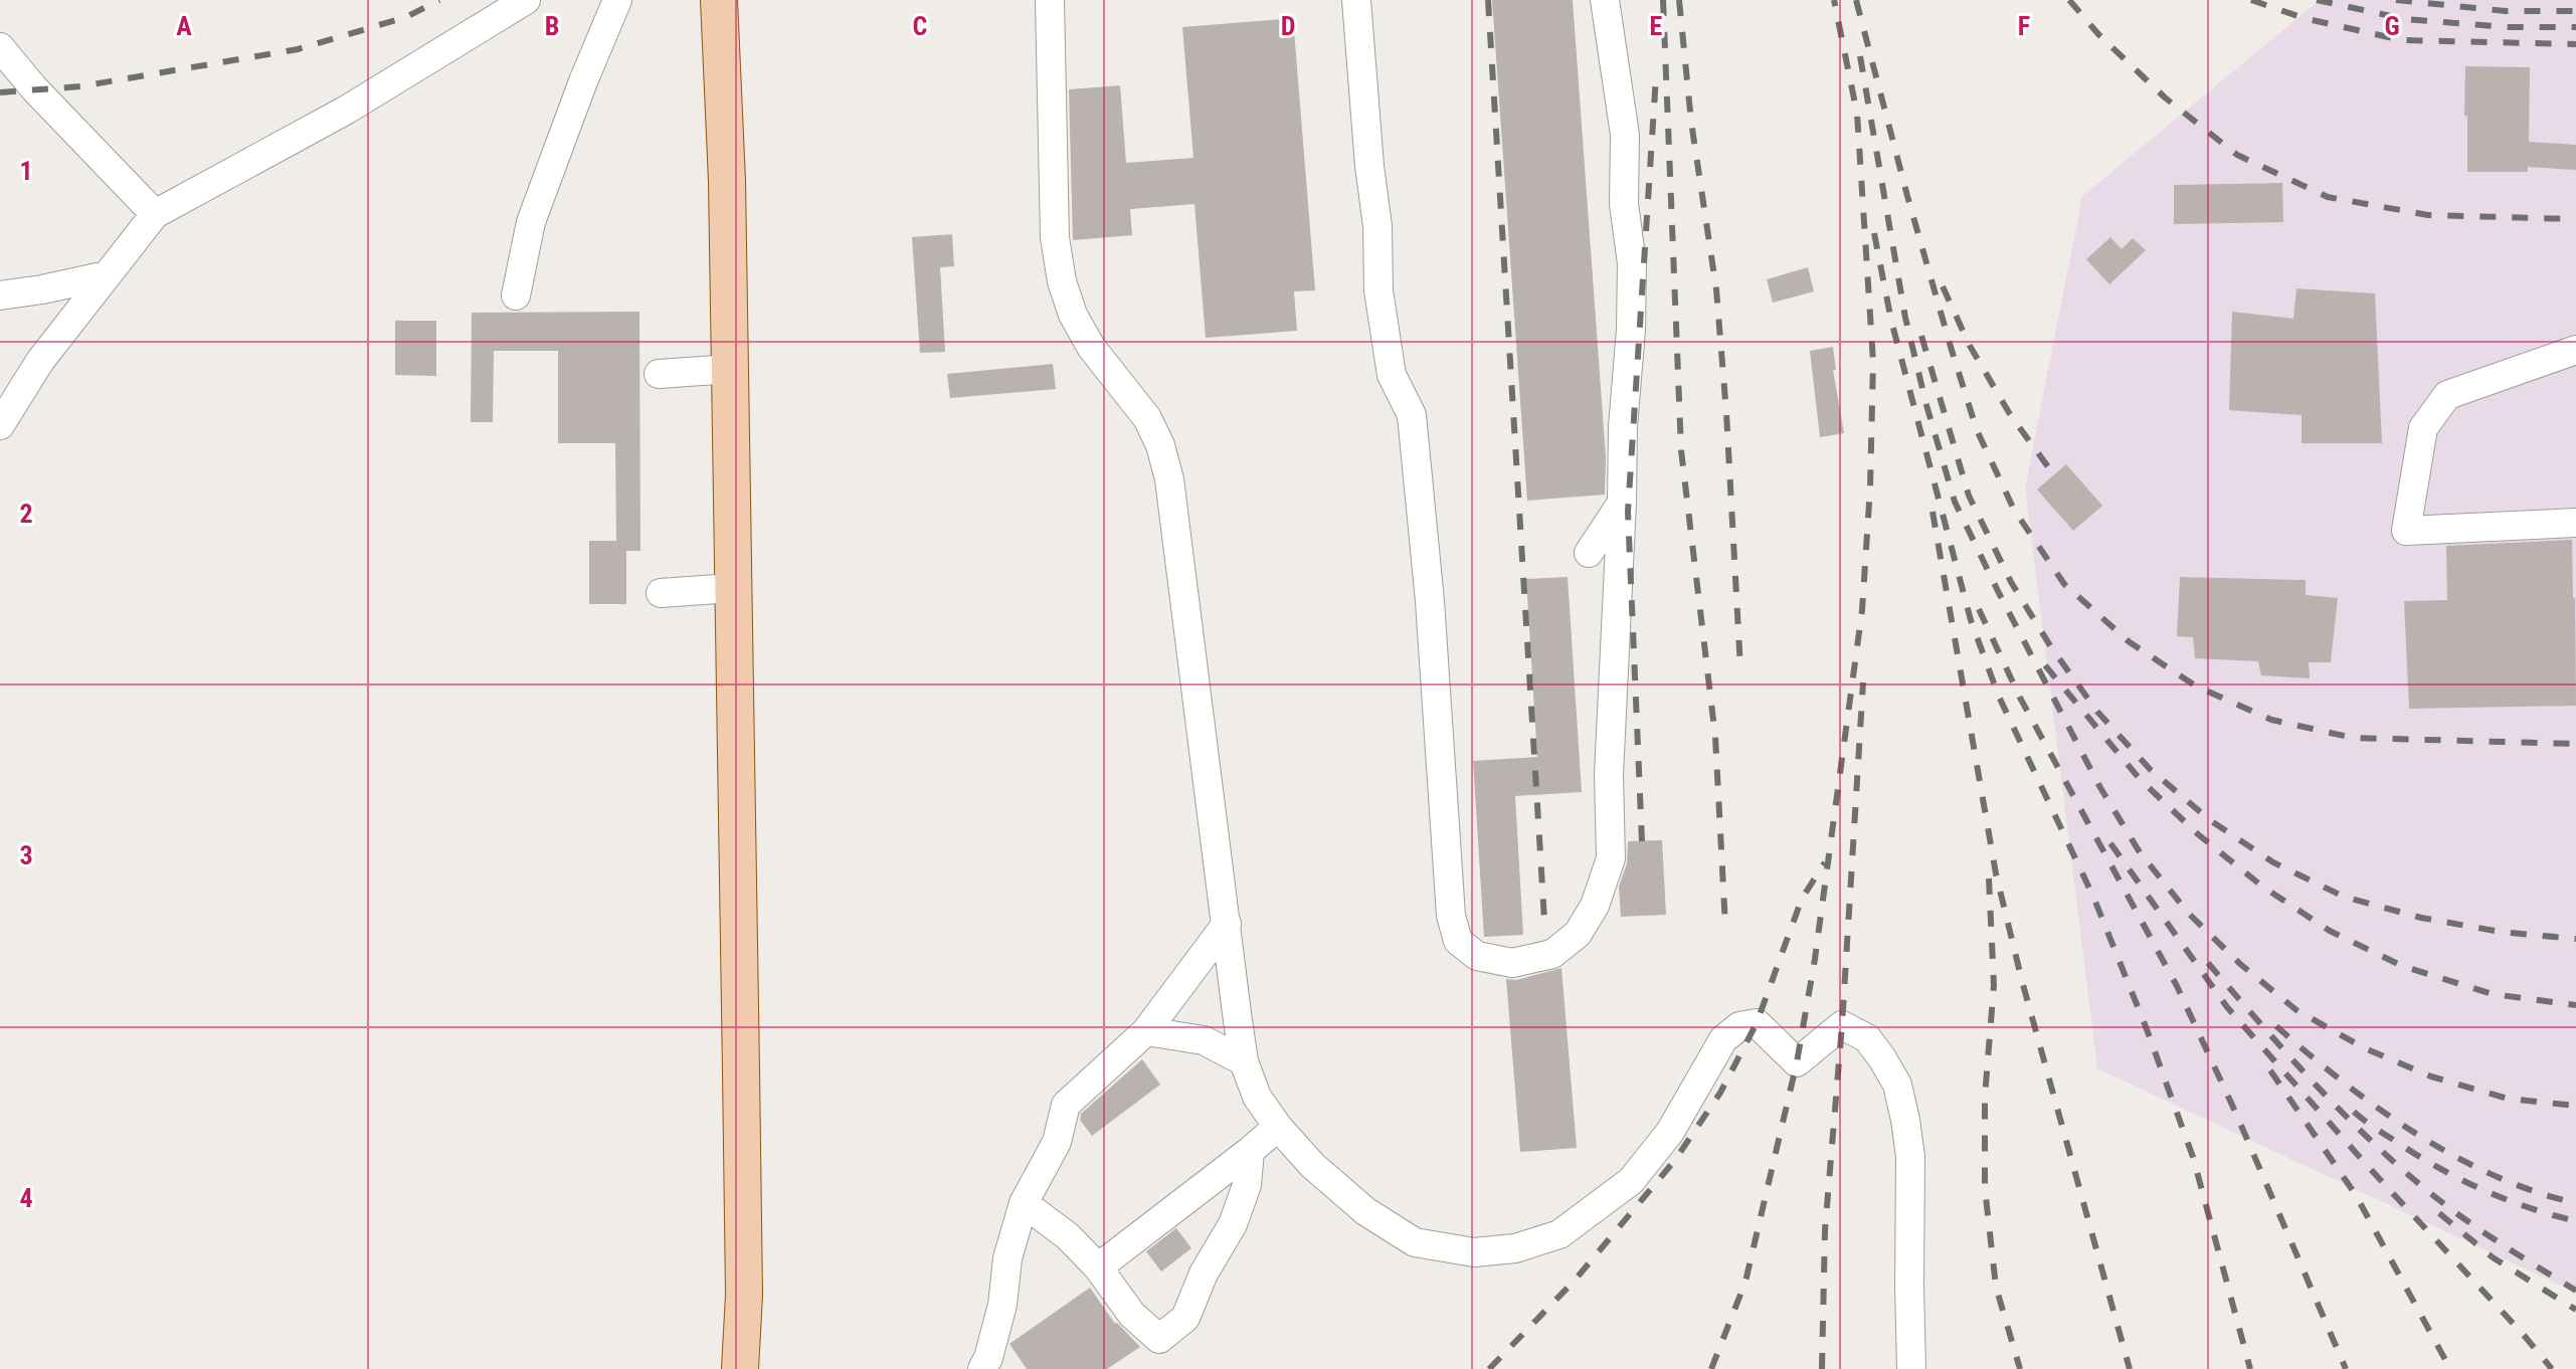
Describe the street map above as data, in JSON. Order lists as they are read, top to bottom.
{
  "grid": {
    "columns": [
      "A",
      "B",
      "C",
      "D",
      "E",
      "F",
      "G"
    ],
    "rows": [
      "1",
      "2",
      "3",
      "4"
    ]
  }
}
